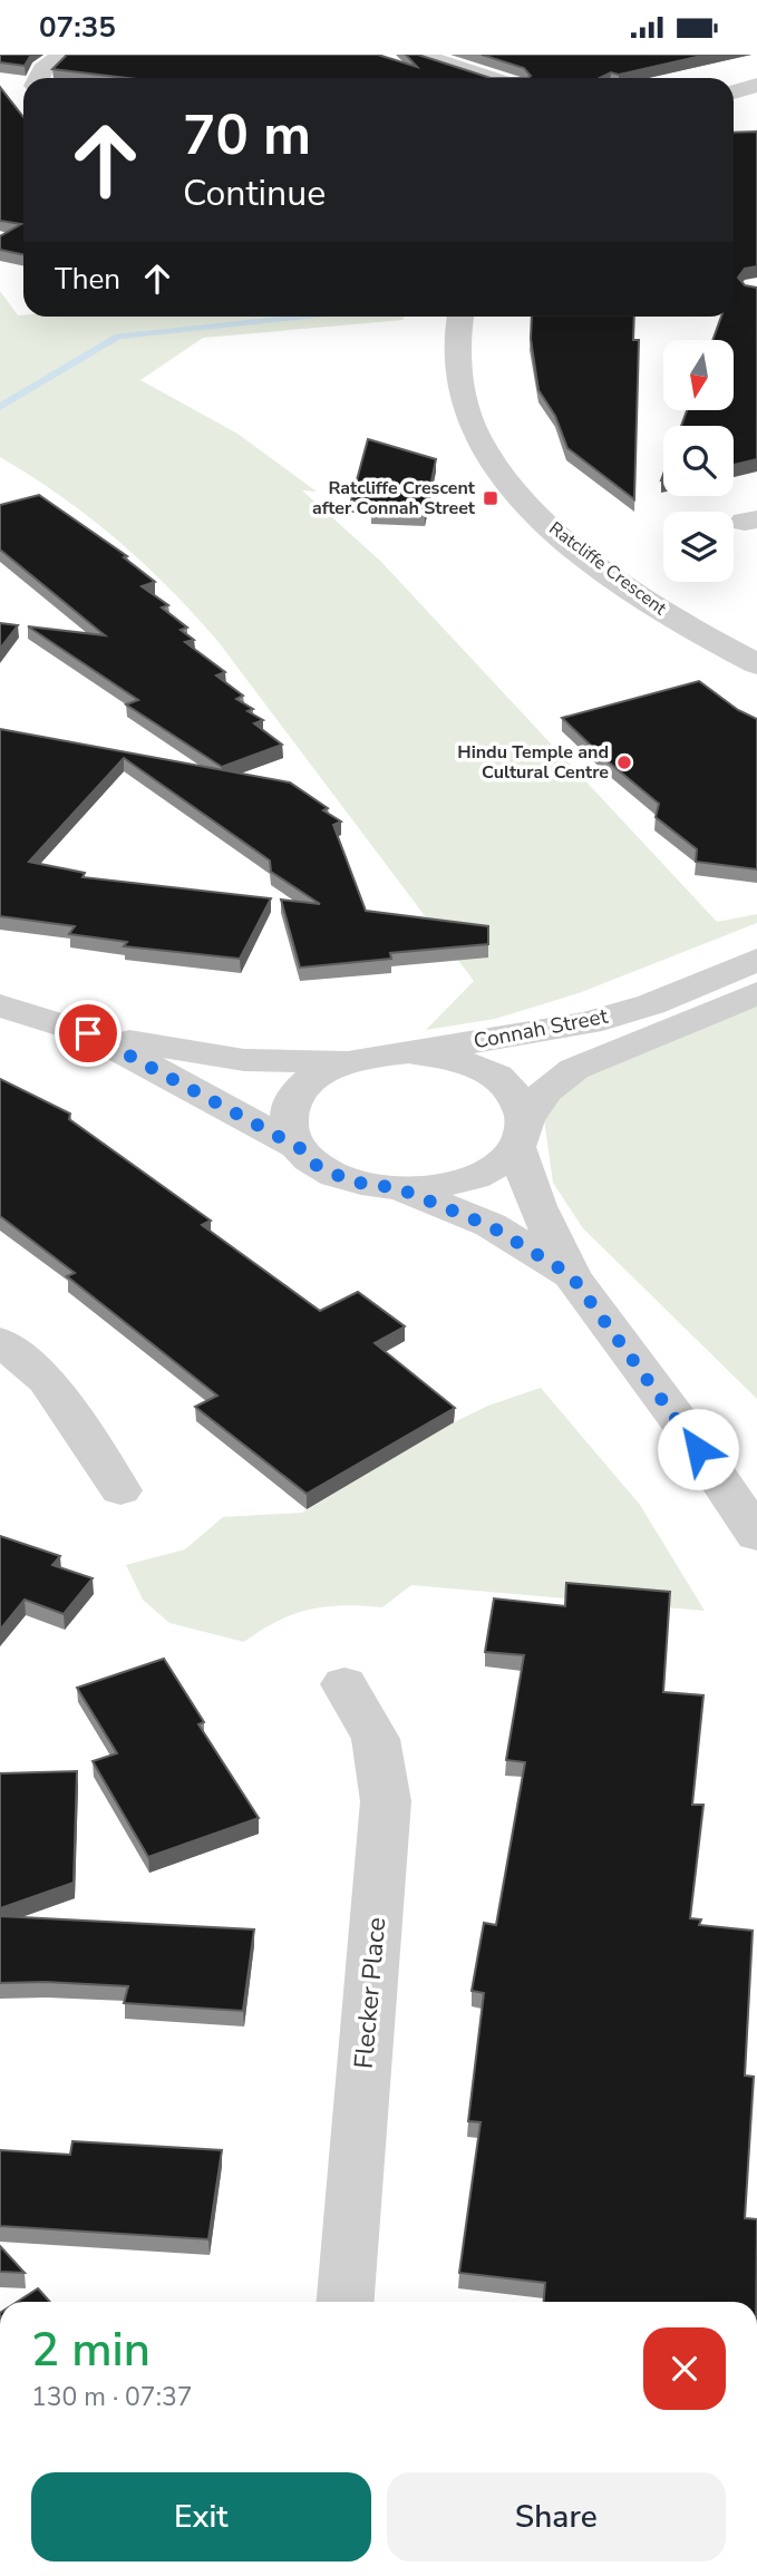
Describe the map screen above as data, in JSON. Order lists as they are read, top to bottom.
{
  "streets": {
    "street": ["Ratcliffe Crescent", "Connah Street", "Flecker Place"]
  },
  "places": {
    "transit": ["Ratcliffe Crescent after Connah Street"],
    "other": ["Hindu Temple and Cultural Centre"]
  },
  "north": "bottom",
  "page": {
    "status": "07:35",
    "turn": ["70 m", "Continue"],
    "then": "Then",
    "heading": ["2 min", "130 m · 07:37"],
    "buttons": ["Exit", "Share"]
  }
}
